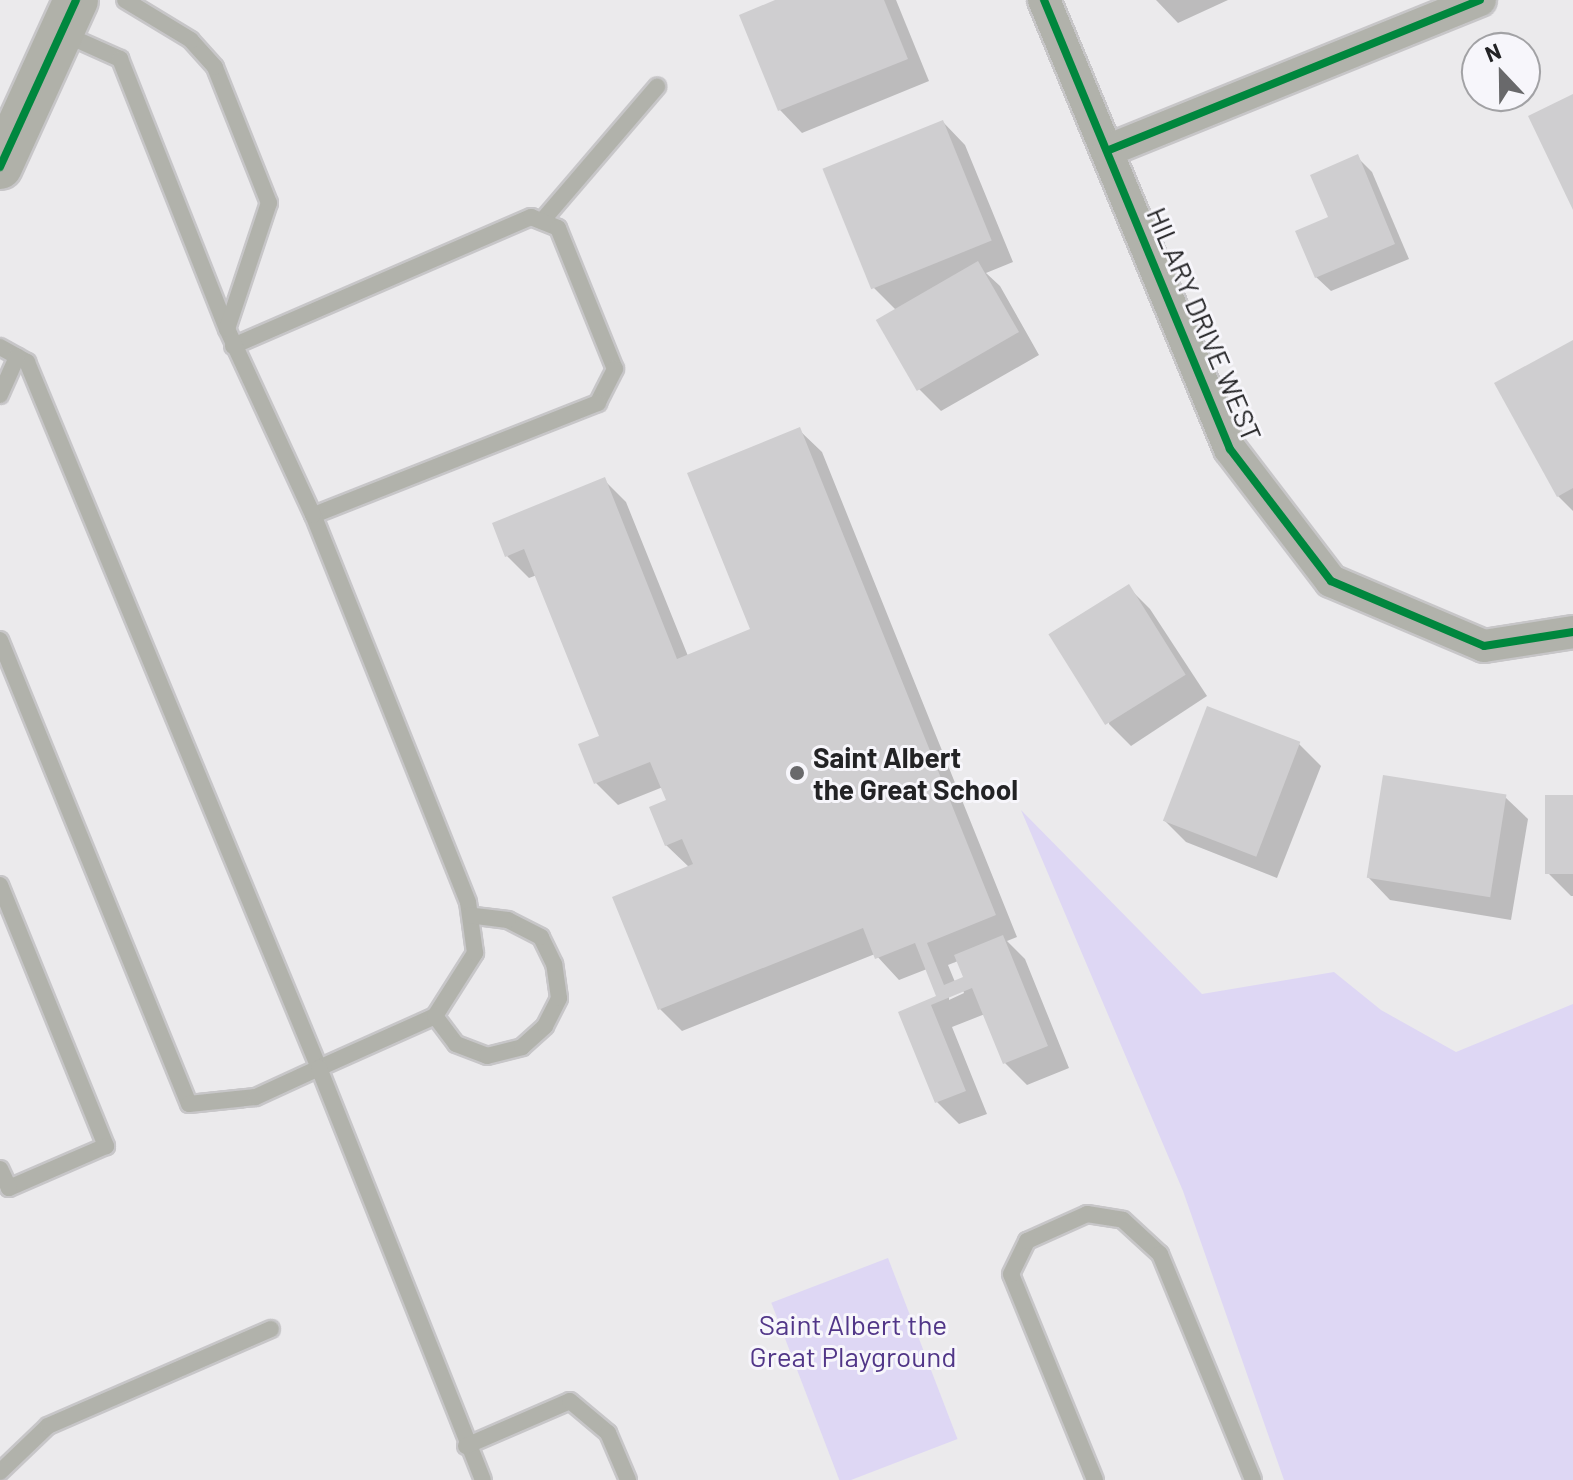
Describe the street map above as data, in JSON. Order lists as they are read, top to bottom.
{
  "streets": {
    "street": ["HILARY DRIVE WEST"]
  },
  "parks": ["Saint Albert the Great Playground"],
  "places": ["Saint Albert the Great School"],
  "north": "top"
}
